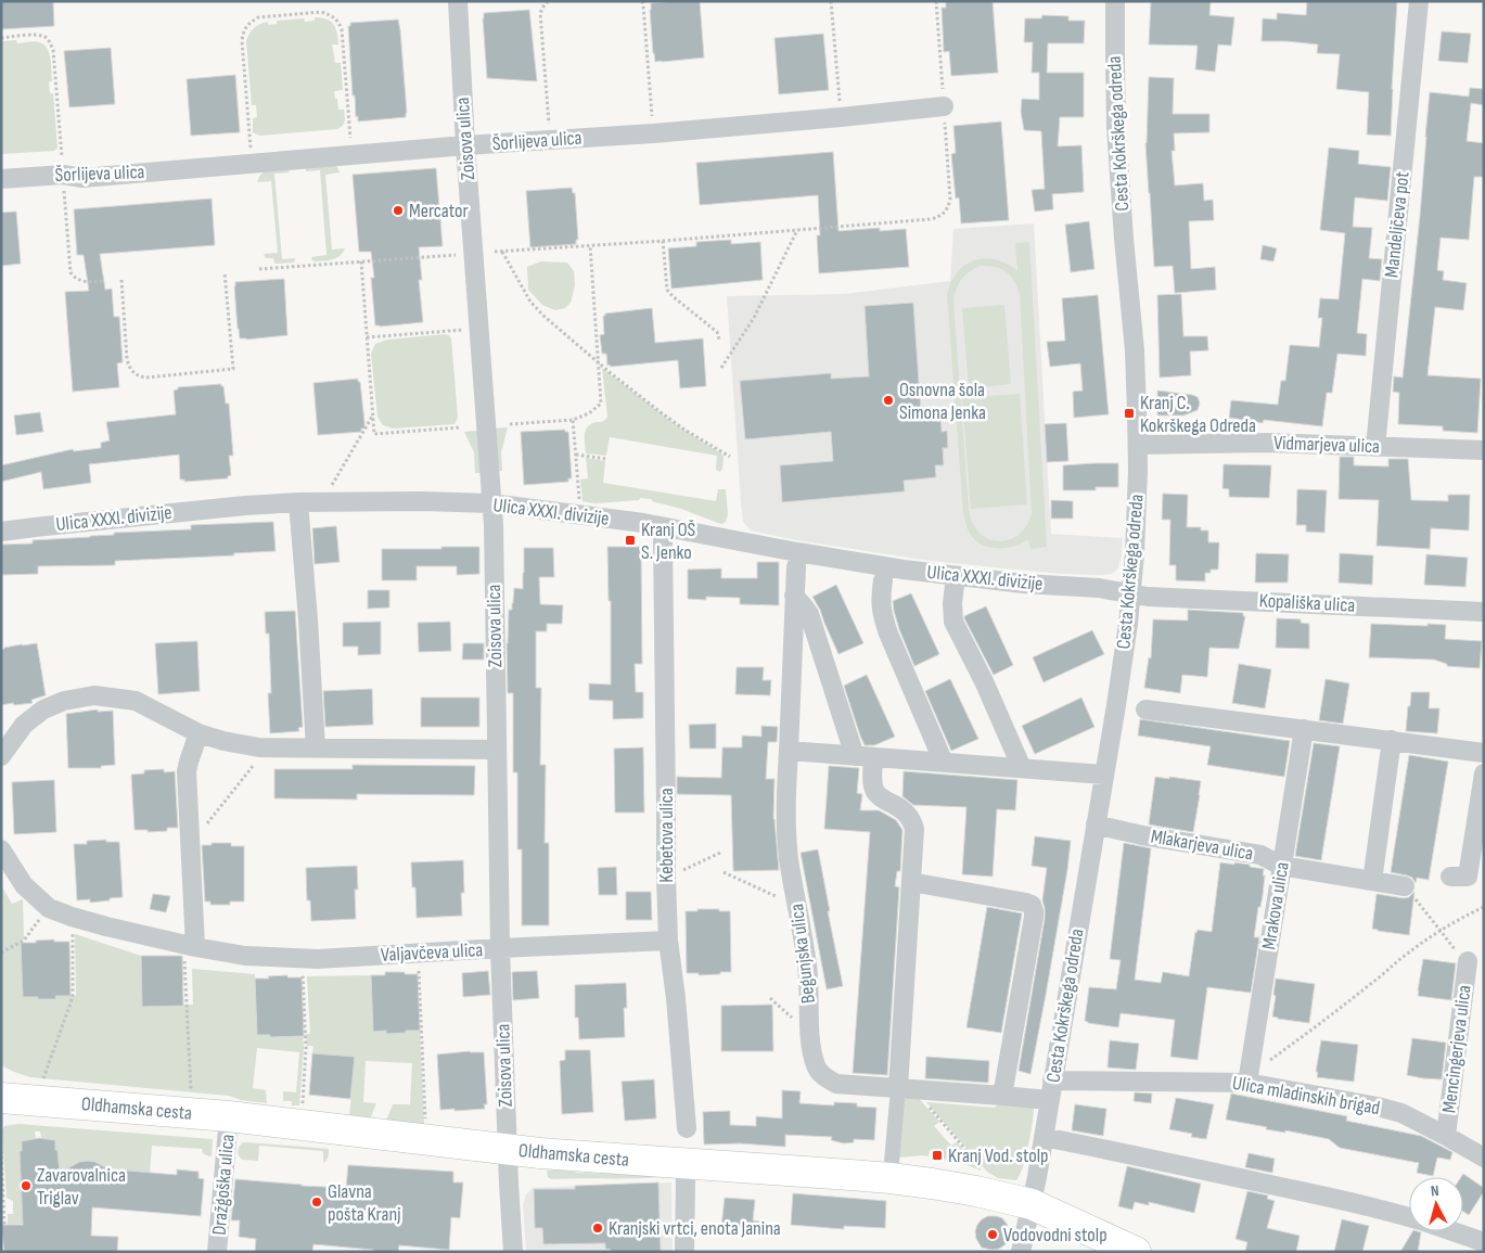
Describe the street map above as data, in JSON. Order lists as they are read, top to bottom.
{
  "streets": {
    "main road": ["Oldhamska cesta"],
    "street": [
      "Cesta Kokrškega odreda",
      "Zoisova ulica",
      "Šorlijeva ulica",
      "Mandeljčeva pot",
      "Vidmarjeva ulica",
      "Ulica XXXI. divizije",
      "Kopališka ulica",
      "Kebetova ulica",
      "Mlakarjeva ulica",
      "Mrakova ulica",
      "Valjavčeva ulica",
      "Begunjska ulica",
      "Mencingerjeva ulica",
      "Ulica mladinskih brigad",
      "Dražgoška ulica"
    ]
  },
  "crossings": [
    ["Cesta Kokrškega odreda", "Vidmarjeva ulica"],
    ["Cesta Kokrškega odreda", "Ulica XXXI. divizije"],
    ["Cesta Kokrškega odreda", "Kopališka ulica"],
    ["Cesta Kokrškega odreda", "Mlakarjeva ulica"],
    ["Cesta Kokrškega odreda", "Begunjska ulica"],
    ["Cesta Kokrškega odreda", "Ulica mladinskih brigad"],
    ["Cesta Kokrškega odreda", "Oldhamska cesta"],
    ["Zoisova ulica", "Šorlijeva ulica"],
    ["Zoisova ulica", "Ulica XXXI. divizije"],
    ["Zoisova ulica", "Valjavčeva ulica"],
    ["Zoisova ulica", "Oldhamska cesta"],
    ["Mandeljčeva pot", "Vidmarjeva ulica"],
    ["Ulica XXXI. divizije", "Kopališka ulica"],
    ["Kebetova ulica", "Valjavčeva ulica"],
    ["Mlakarjeva ulica", "Mrakova ulica"],
    ["Mrakova ulica", "Ulica mladinskih brigad"],
    ["Mencingerjeva ulica", "Ulica mladinskih brigad"],
    ["Oldhamska cesta", "Dražgoška ulica"]
  ],
  "places": {
    "other": [
      "Mercator",
      "Osnovna šola Simona Jenka",
      "Zavarovalnica Triglav",
      "Glavna pošta Kranj",
      "Kranjski vrtci, enota Janina",
      "Vodovodni stolp"
    ],
    "transit": ["Kranj C. Kokrškega Odreda", "Kranj OŠ S. Jenko", "Kranj Vod. stolp"]
  },
  "north": "top"
}
